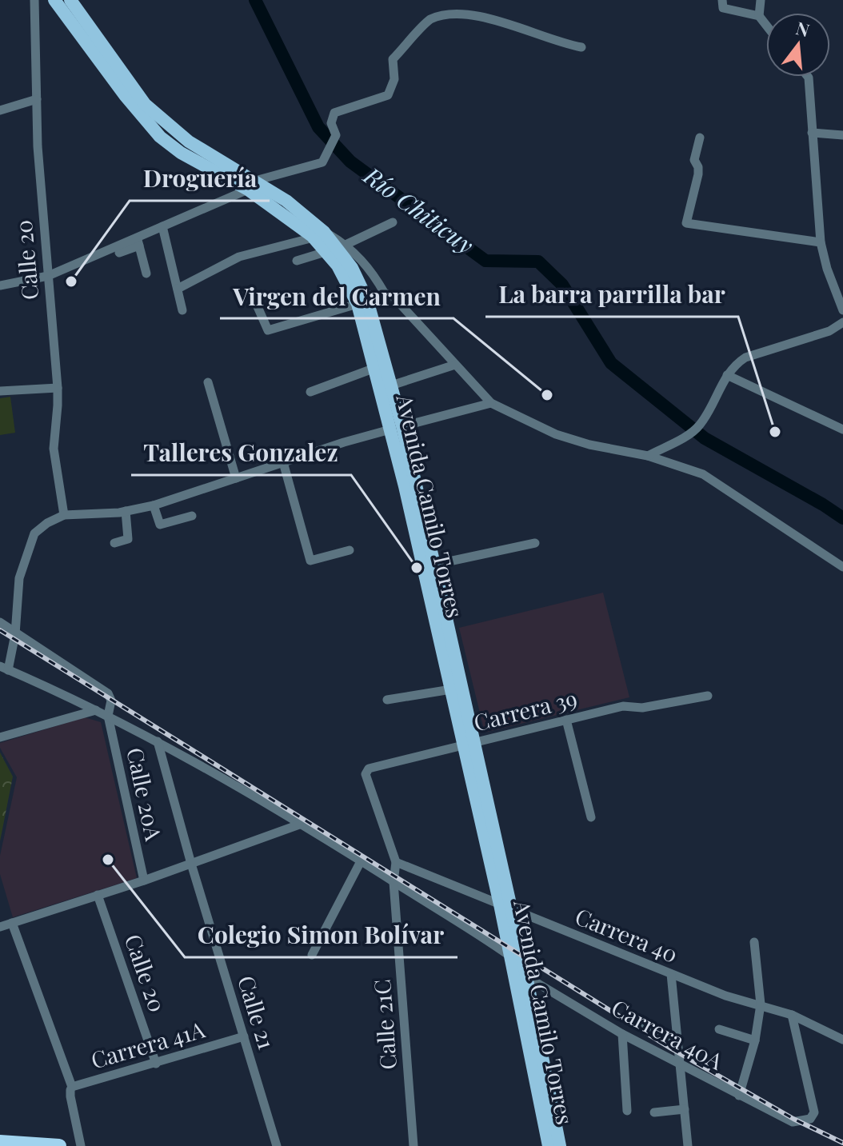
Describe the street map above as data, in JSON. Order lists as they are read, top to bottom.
{
  "streets": {
    "main road": ["Avenida Camilo Torres"],
    "street": [
      "Calle 20",
      "Carrera 39",
      "Calle 20A",
      "Carrera 40",
      "Calle 21",
      "Calle 21C",
      "Carrera 40A",
      "Carrera 41A"
    ]
  },
  "crossings": [
    ["Calle 20", "Carrera 41A"],
    ["Avenida Camilo Torres", "Carrera 39"],
    ["Avenida Camilo Torres", "Carrera 40"],
    ["Avenida Camilo Torres", "Carrera 40A"],
    ["Carrera 39", "Carrera 40"],
    ["Carrera 39", "Calle 21C"],
    ["Carrera 40", "Calle 21C"],
    ["Carrera 40", "Carrera 40A"],
    ["Calle 21", "Carrera 41A"]
  ],
  "water": ["Río Chiticuy"],
  "places": [
    "Droguería",
    "Virgen del Carmen",
    "La barra parrilla bar",
    "Talleres Gonzalez",
    "Colegio Simon Bolívar"
  ],
  "north": "top"
}
